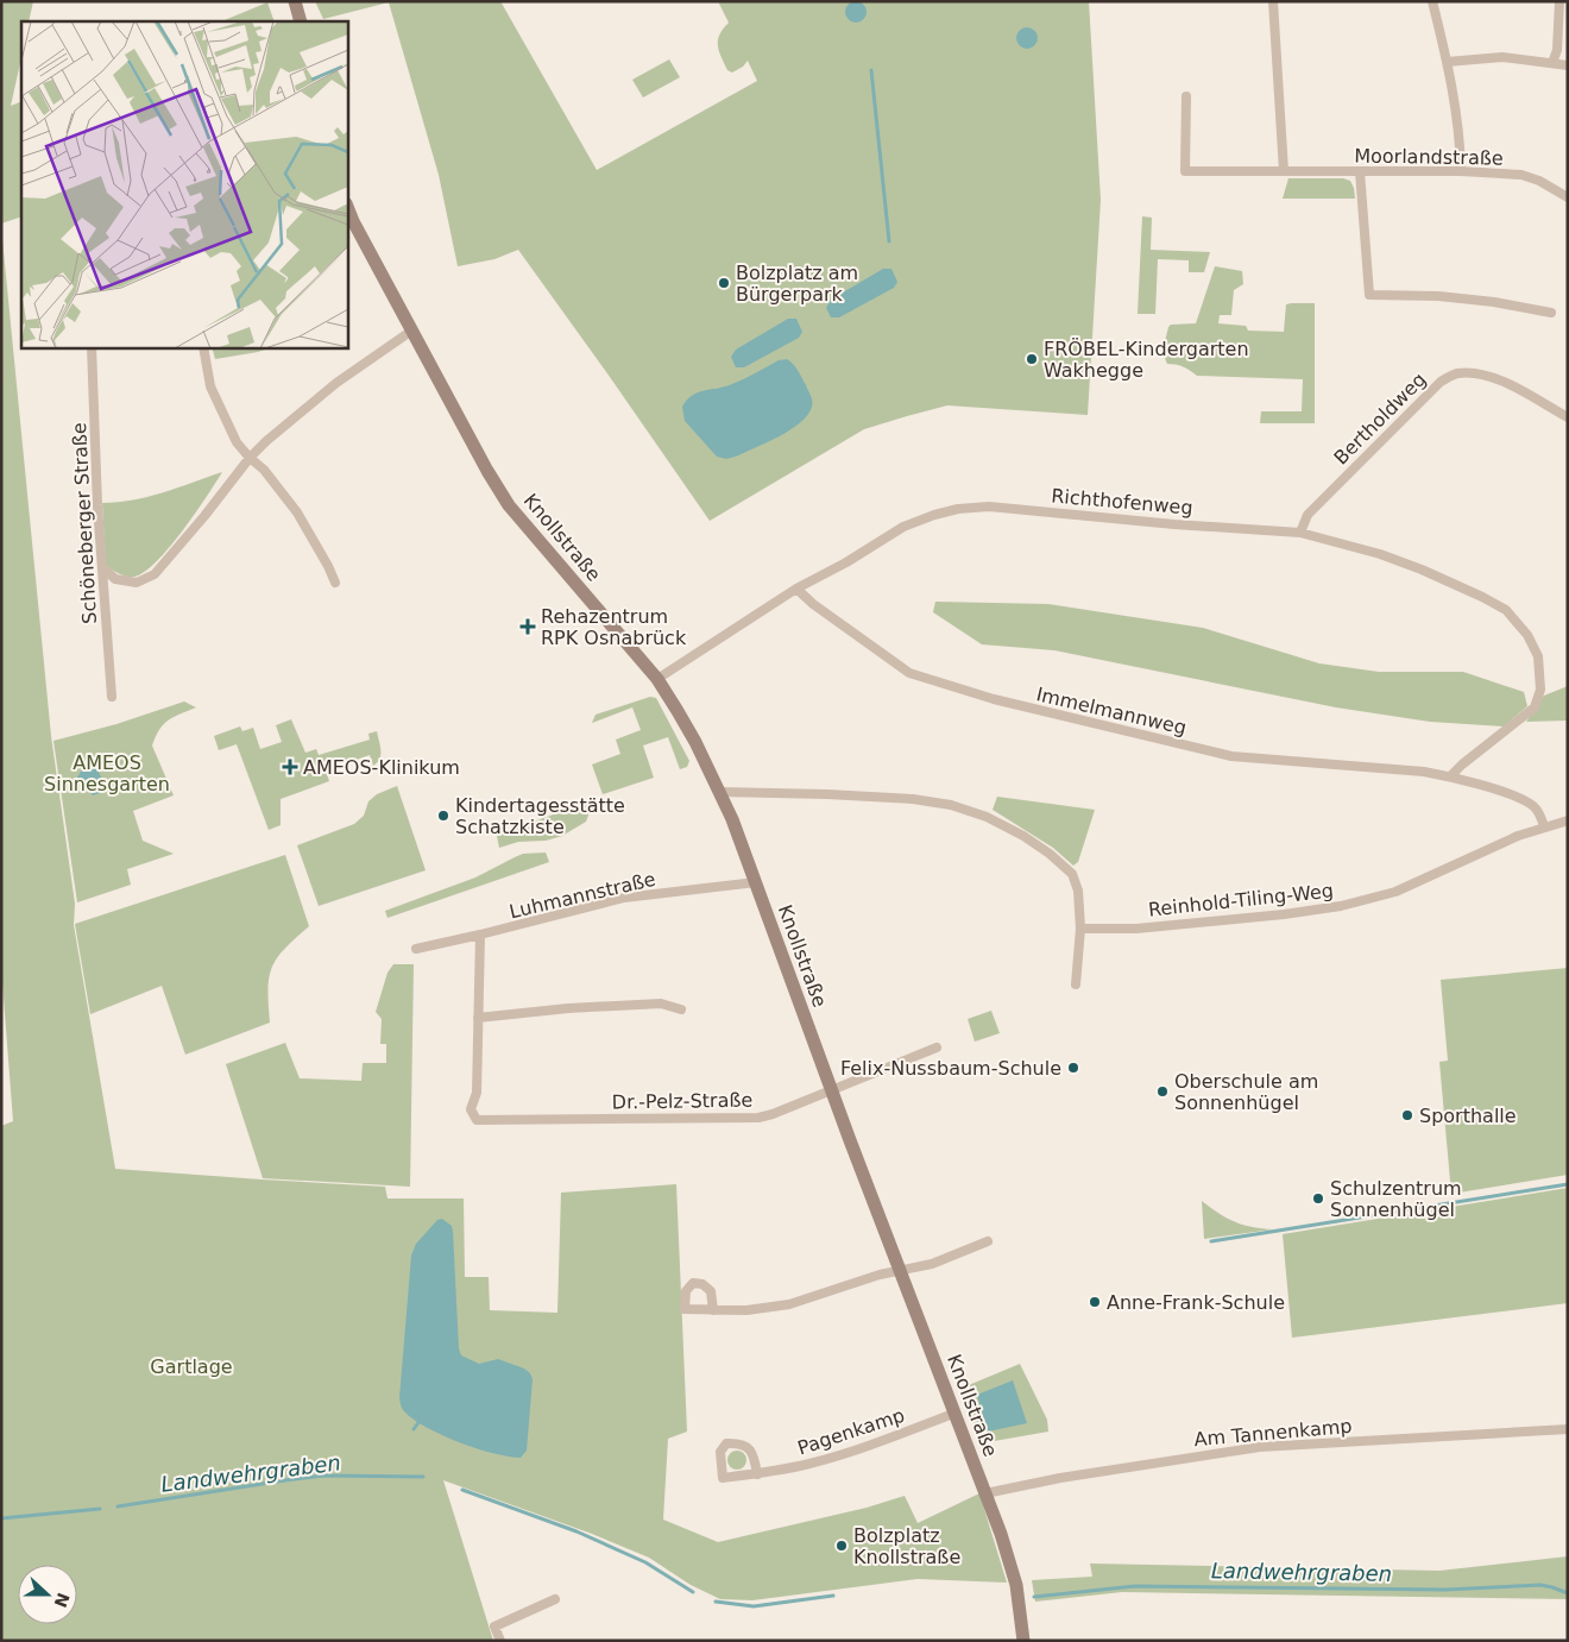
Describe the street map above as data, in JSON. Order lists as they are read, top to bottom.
{
  "streets": {
    "street": [
      "Moorlandstraße",
      "Bertholdweg",
      "Richthofenweg",
      "Schöneberger Straße",
      "Knollstraße",
      "Immelmannweg",
      "Luhmannstraße",
      "Reinhold-Tiling-Weg",
      "Dr.-Pelz-Straße",
      "Pagenkamp",
      "Am Tannenkamp"
    ]
  },
  "crossings": [
    ["Bertholdweg", "Richthofenweg"],
    ["Richthofenweg", "Knollstraße"],
    ["Richthofenweg", "Immelmannweg"],
    ["Knollstraße", "Luhmannstraße"],
    ["Knollstraße", "Dr.-Pelz-Straße"],
    ["Knollstraße", "Pagenkamp"],
    ["Knollstraße", "Am Tannenkamp"],
    ["Immelmannweg", "Reinhold-Tiling-Weg"]
  ],
  "water": ["Landwehrgraben"],
  "parks": ["AMEOS Sinnesgarten", "Gartlage"],
  "places": {
    "other": [
      "Bolzplatz am Bürgerpark",
      "FRÖBEL-Kindergarten Wakhegge",
      "Kindertagesstätte Schatzkiste",
      "Felix-Nussbaum-Schule",
      "Oberschule am Sonnenhügel",
      "Sporthalle",
      "Schulzentrum Sonnenhügel",
      "Anne-Frank-Schule",
      "Bolzplatz Knollstraße"
    ],
    "health": ["Rehazentrum RPK Osnabrück", "AMEOS-Klinikum"]
  },
  "north": "right"
}
